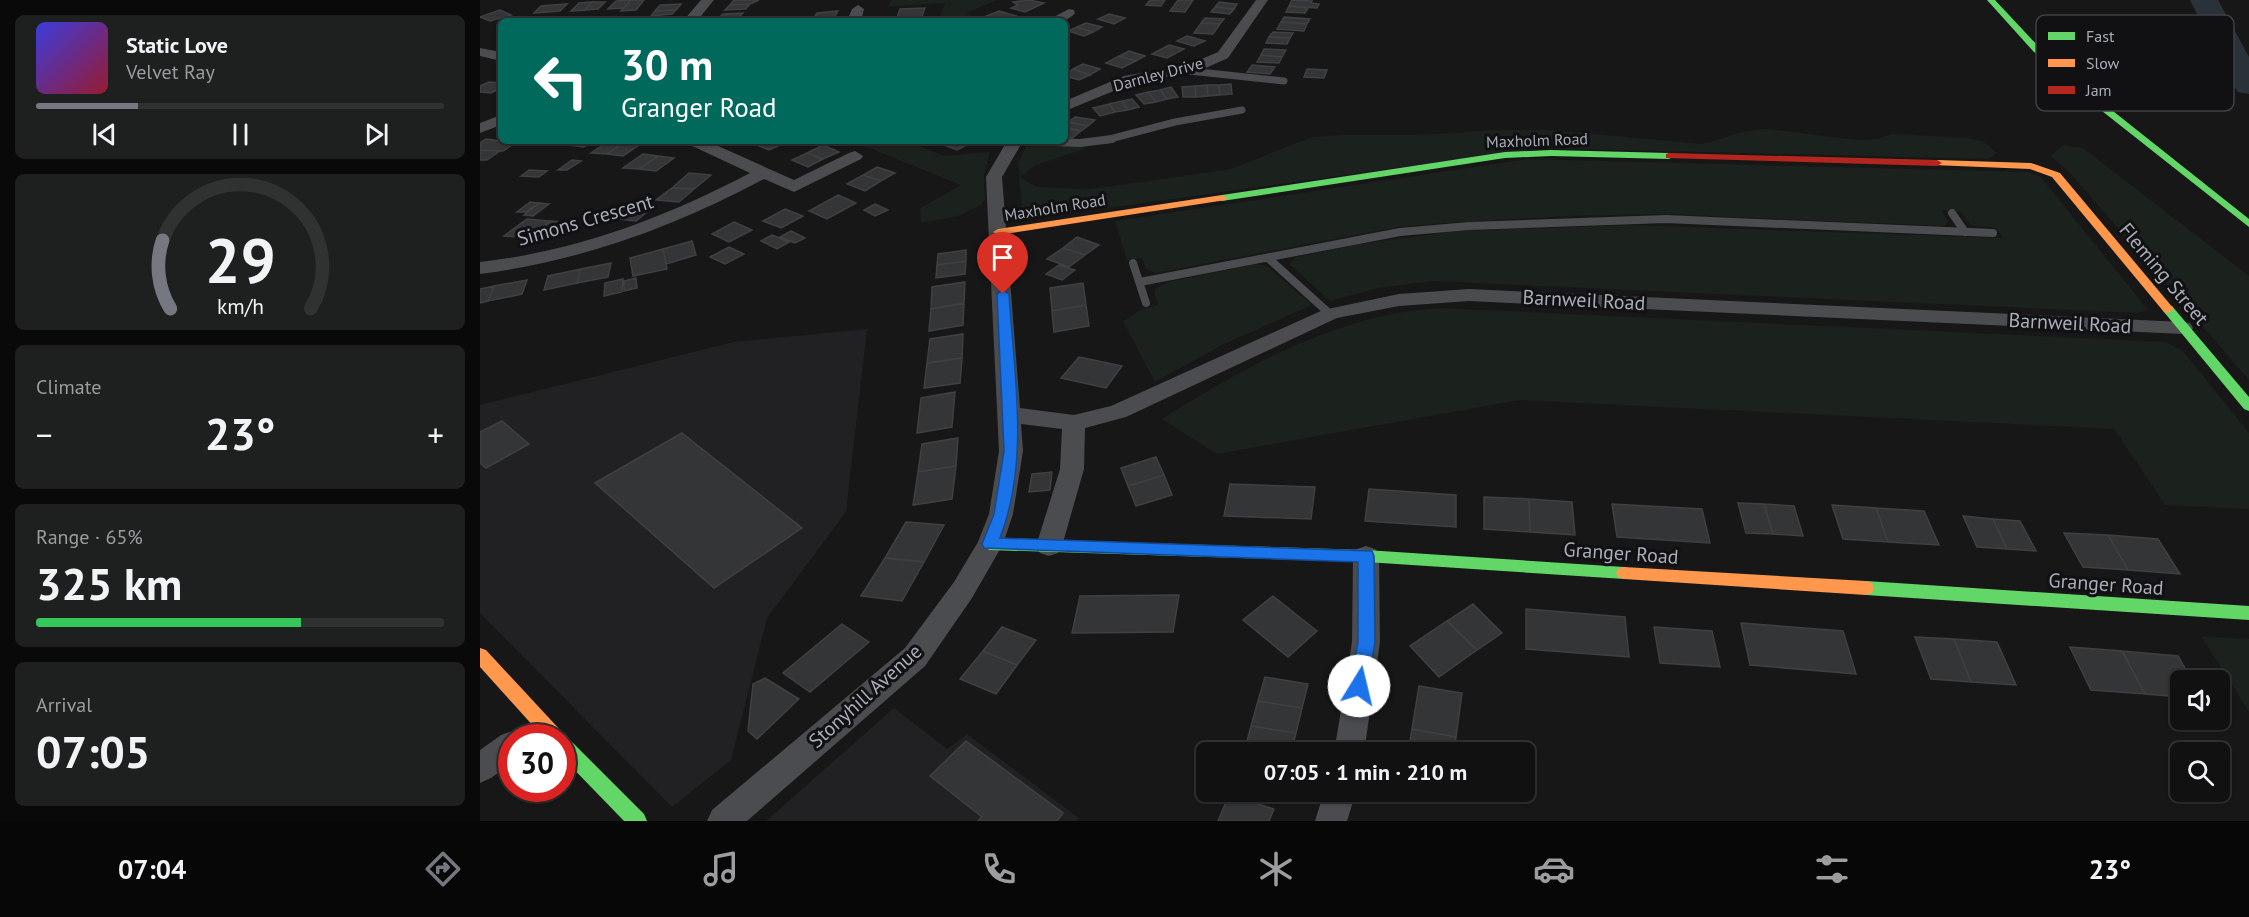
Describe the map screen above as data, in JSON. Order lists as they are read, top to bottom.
{
  "streets": {
    "street": [
      "Darnley Drive",
      "Maxholm Road",
      "Simons Crescent",
      "Fleming Street",
      "Barnweil Road",
      "Granger Road",
      "Stonyhill Avenue"
    ]
  },
  "crossings": [
    ["Maxholm Road", "Fleming Street"],
    ["Maxholm Road", "Stonyhill Avenue"],
    ["Fleming Street", "Barnweil Road"],
    ["Barnweil Road", "Stonyhill Avenue"],
    ["Granger Road", "Stonyhill Avenue"]
  ],
  "legend": ["Fast", "Slow", "Jam"],
  "page": {
    "turn": ["30 m", "Granger Road"],
    "song": ["Static Love", "Velvet Ray"],
    "tile": [
      "Climate",
      ["Range · 65%", "325 km"],
      ["Arrival", "07:05"]
    ],
    "heat": ["−", "23°", "+"],
    "limit": "30",
    "trip": "07:05 · 1 min · 210 m",
    "tabs": ["07:04", "23°"],
    "gauge": ["29", "km/h"]
  }
}
